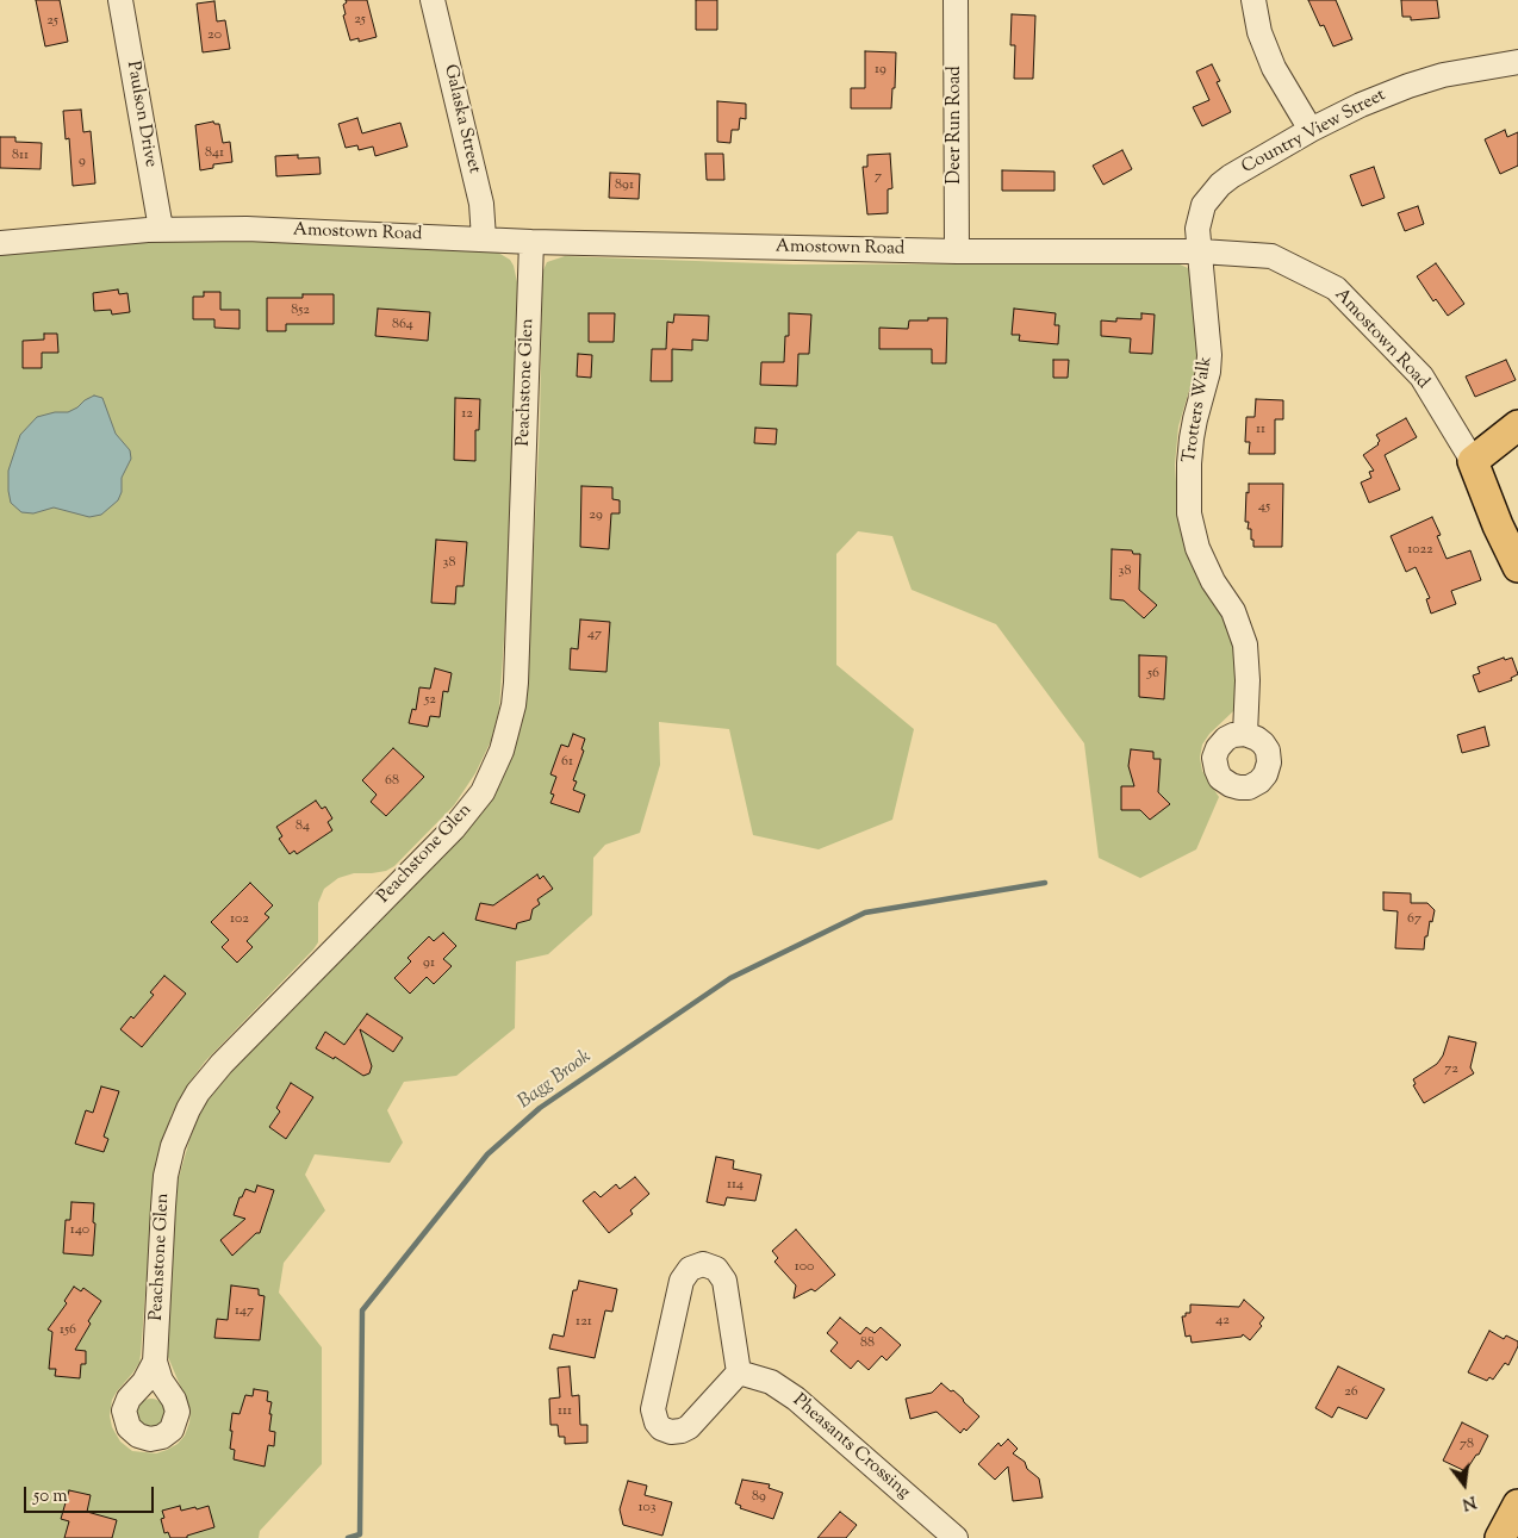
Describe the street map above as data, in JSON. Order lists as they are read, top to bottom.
{
  "streets": {
    "main road": ["Amostown Road"],
    "street": [
      "Paulson Drive",
      "Galaska Street",
      "Deer Run Road",
      "Country View Street",
      "Peachstone Glen",
      "Trotters Walk",
      "Pheasants Crossing"
    ]
  },
  "crossings": [
    ["Paulson Drive", "Amostown Road"],
    ["Galaska Street", "Amostown Road"],
    ["Deer Run Road", "Amostown Road"],
    ["Country View Street", "Amostown Road"],
    ["Country View Street", "Trotters Walk"],
    ["Amostown Road", "Peachstone Glen"],
    ["Amostown Road", "Trotters Walk"]
  ],
  "water": ["Bagg Brook"],
  "house_numbers": [
    "25",
    "25",
    "20",
    "19",
    "841",
    "811",
    "9",
    "7",
    "891",
    "852",
    "864",
    "12",
    "11",
    "45",
    "29",
    "1022",
    "38",
    "38",
    "47",
    "56",
    "52",
    "61",
    "68",
    "84",
    "102",
    "67",
    "91",
    "72",
    "114",
    "140",
    "100",
    "147",
    "42",
    "121",
    "156",
    "88",
    "26",
    "111",
    "78",
    "89",
    "103"
  ],
  "scale_bar": "50 m",
  "north": "bottom"
}
